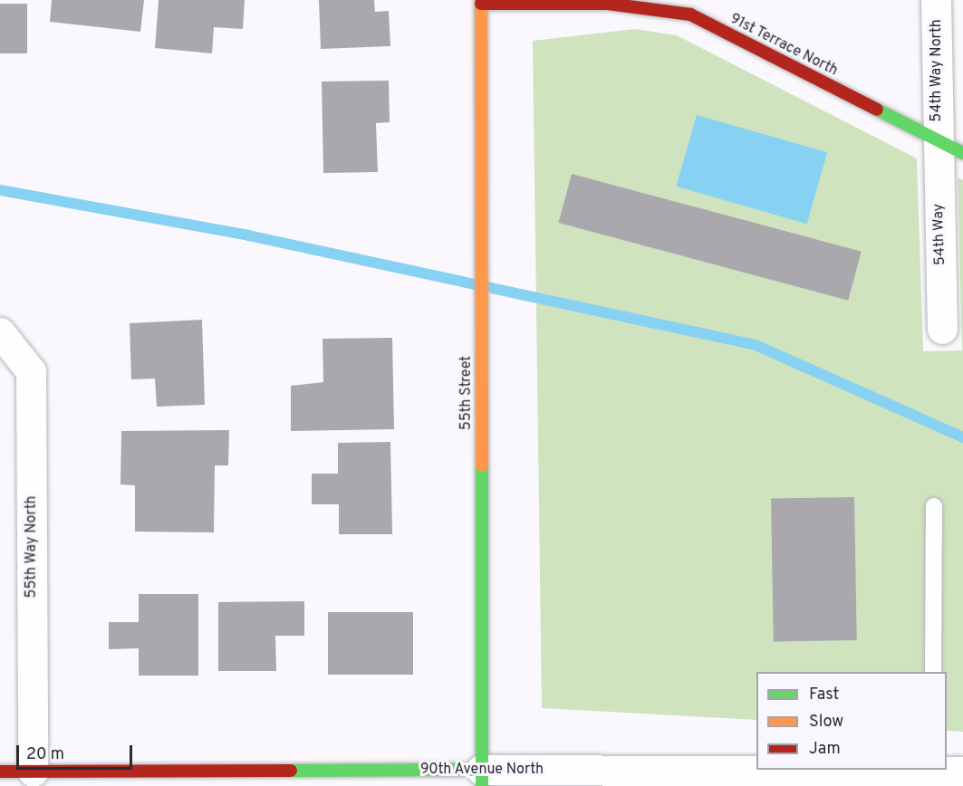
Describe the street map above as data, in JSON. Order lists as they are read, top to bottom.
{
  "streets": {
    "street": [
      "91st Terrace North",
      "54th Way North",
      "54th Way",
      "55th Street",
      "55th Way North",
      "90th Avenue North"
    ]
  },
  "crossings": [
    ["91st Terrace North", "54th Way North"],
    ["91st Terrace North", "54th Way"],
    ["91st Terrace North", "55th Street"],
    ["54th Way North", "54th Way"],
    ["55th Street", "90th Avenue North"],
    ["55th Way North", "90th Avenue North"]
  ],
  "legend": ["Fast", "Slow", "Jam"],
  "scale_bar": "20 m"
}
